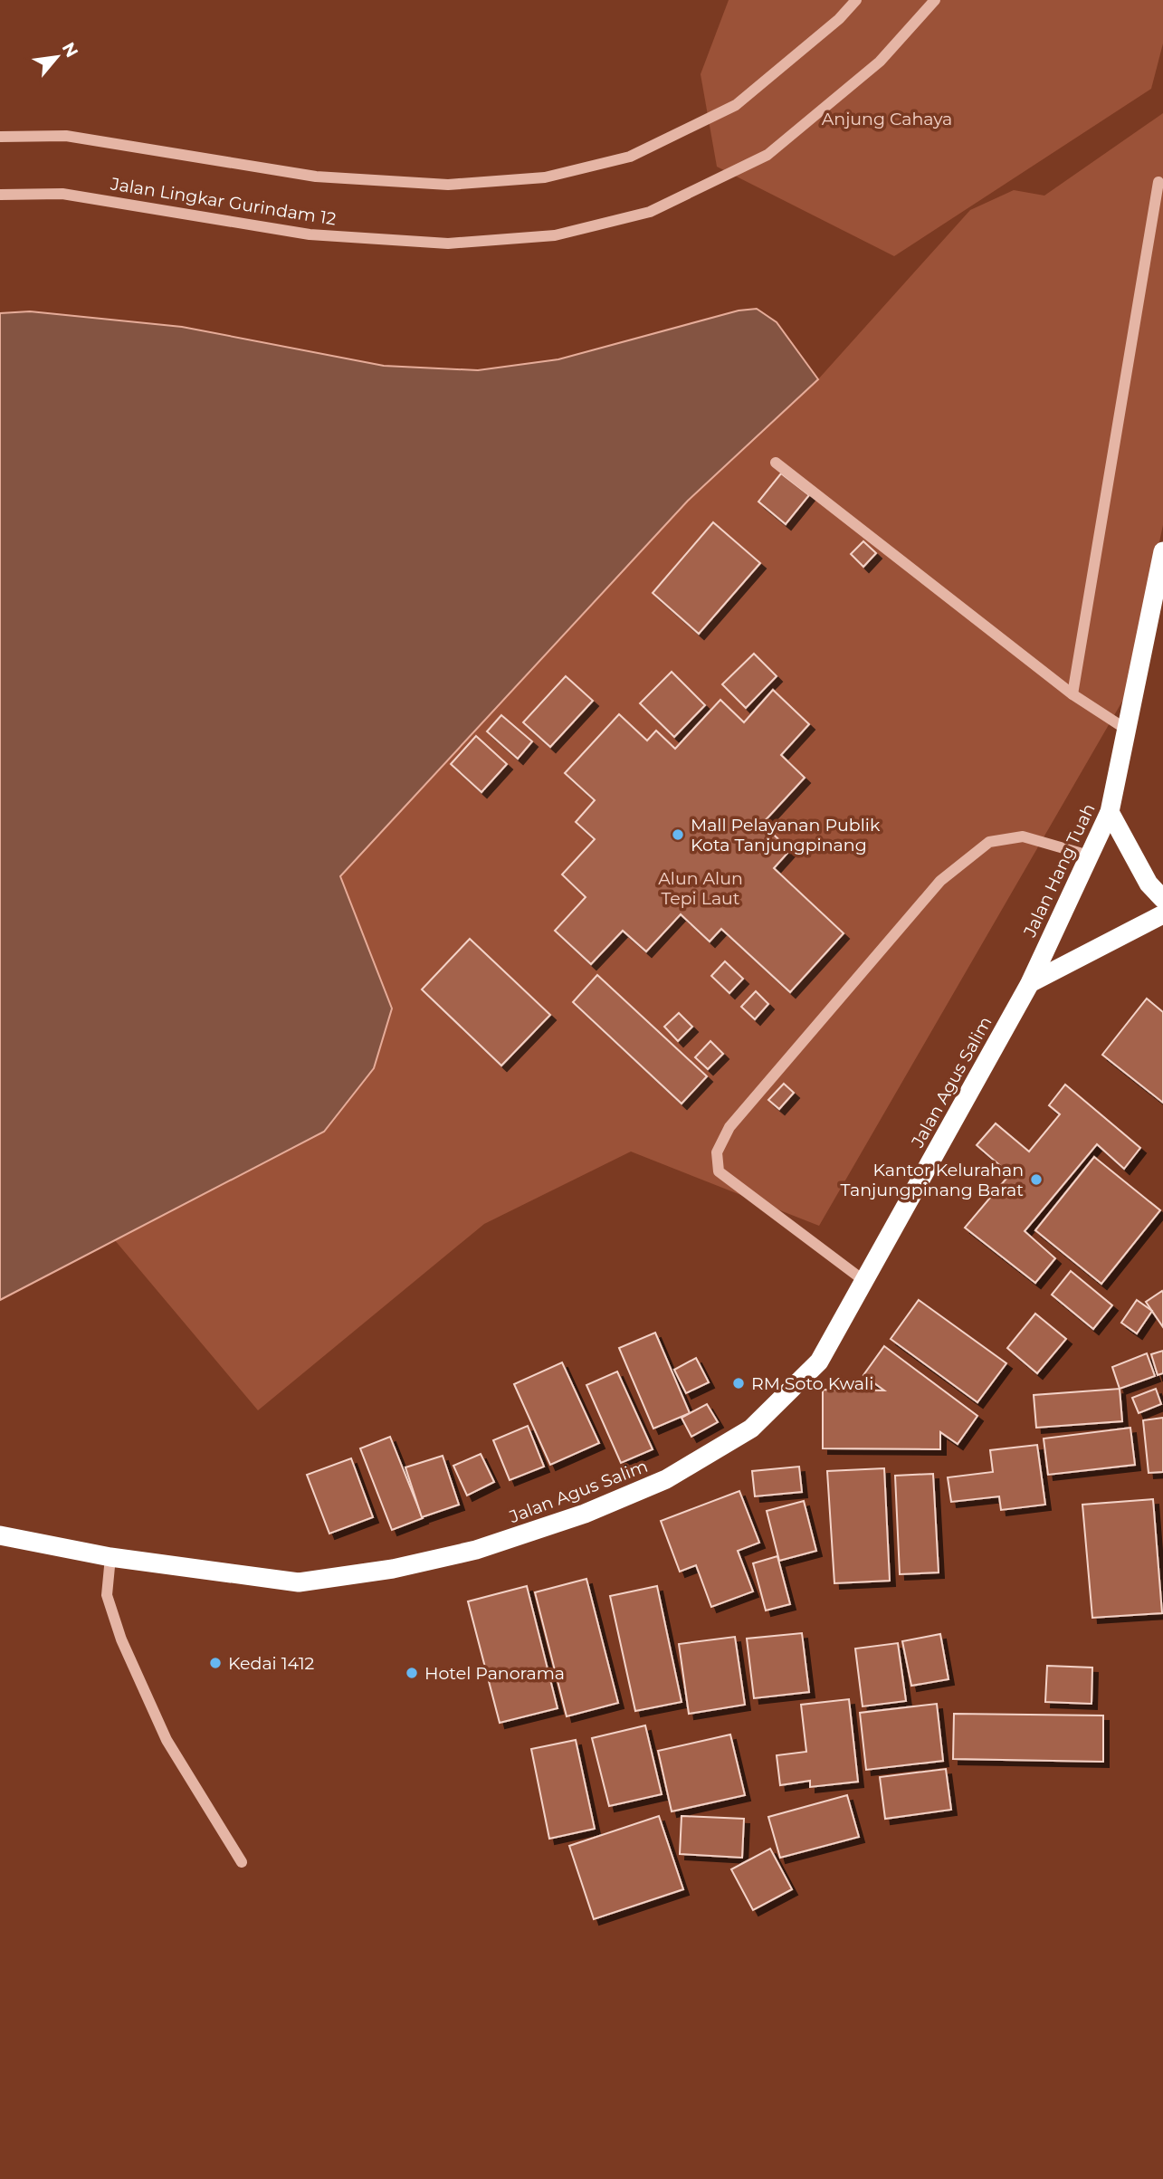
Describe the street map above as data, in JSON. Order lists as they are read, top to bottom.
{
  "streets": {
    "highway": ["Jalan Hang Tuah", "Jalan Agus Salim"],
    "street": ["Jalan Lingkar Gurindam 12"]
  },
  "crossings": [
    ["Jalan Hang Tuah", "Jalan Agus Salim"]
  ],
  "parks": ["Anjung Cahaya", "Alun Alun Tepi Laut"],
  "places": [
    "Mall Pelayanan Publik Kota Tanjungpinang",
    "Kantor Kelurahan Tanjungpinang Barat",
    "RM Soto Kwali",
    "Kedai 1412",
    "Hotel Panorama"
  ],
  "north": "top right"
}
